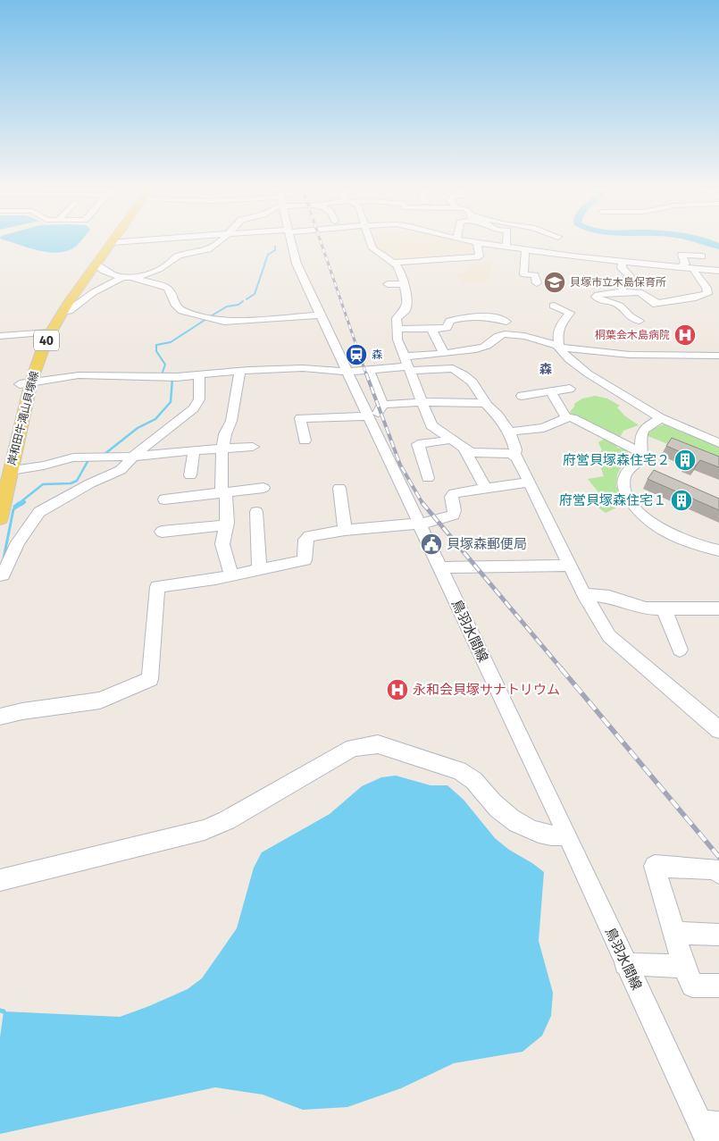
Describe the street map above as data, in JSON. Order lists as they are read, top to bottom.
{
  "streets": {
    "main road": ["40", "岸和田牛滝山貝塚線"],
    "street": ["鳥羽水間線"]
  },
  "districts": ["森"],
  "places": {
    "school or university": ["貝塚市立木島保育所"],
    "hospital": ["桐葉会木島病院", "永和会貝塚サナトリウム"],
    "station": ["森"],
    "building": ["府営貝塚森住宅２", "府営貝塚森住宅１"],
    "public building": ["貝塚森郵便局"]
  }
}
